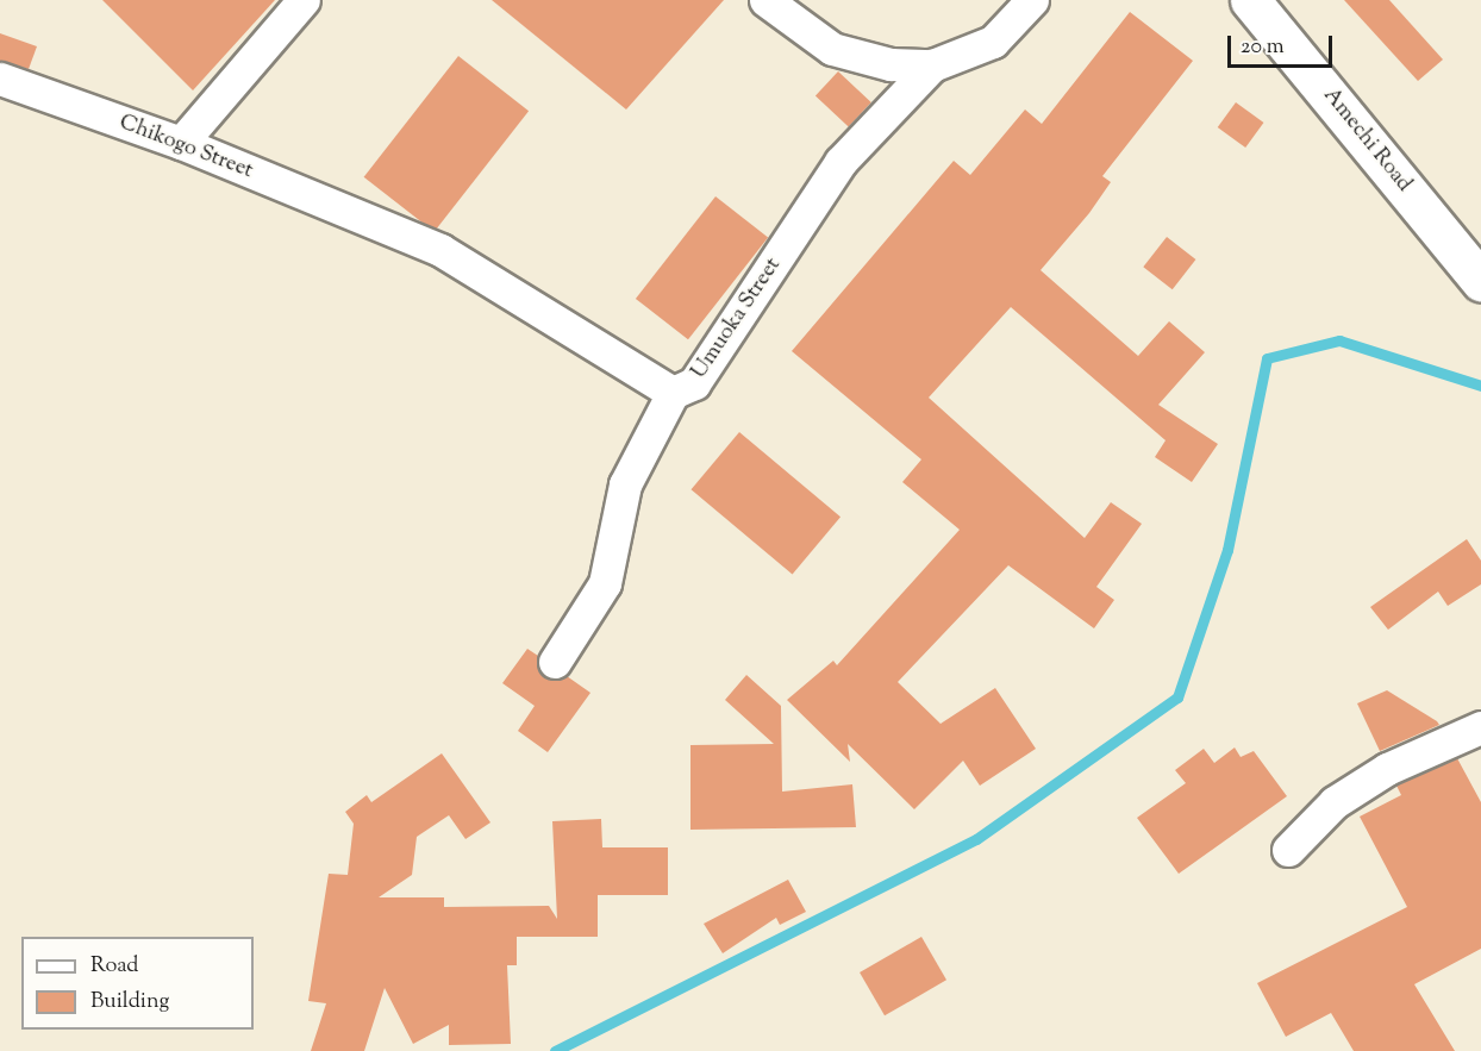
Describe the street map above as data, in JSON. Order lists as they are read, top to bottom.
{
  "streets": {
    "main road": ["Amechi Road"],
    "street": ["Chikogo Street", "Umuoka Street"]
  },
  "crossings": [
    ["Chikogo Street", "Umuoka Street"]
  ],
  "legend": ["Road", "Building"],
  "scale_bar": "20 m"
}
